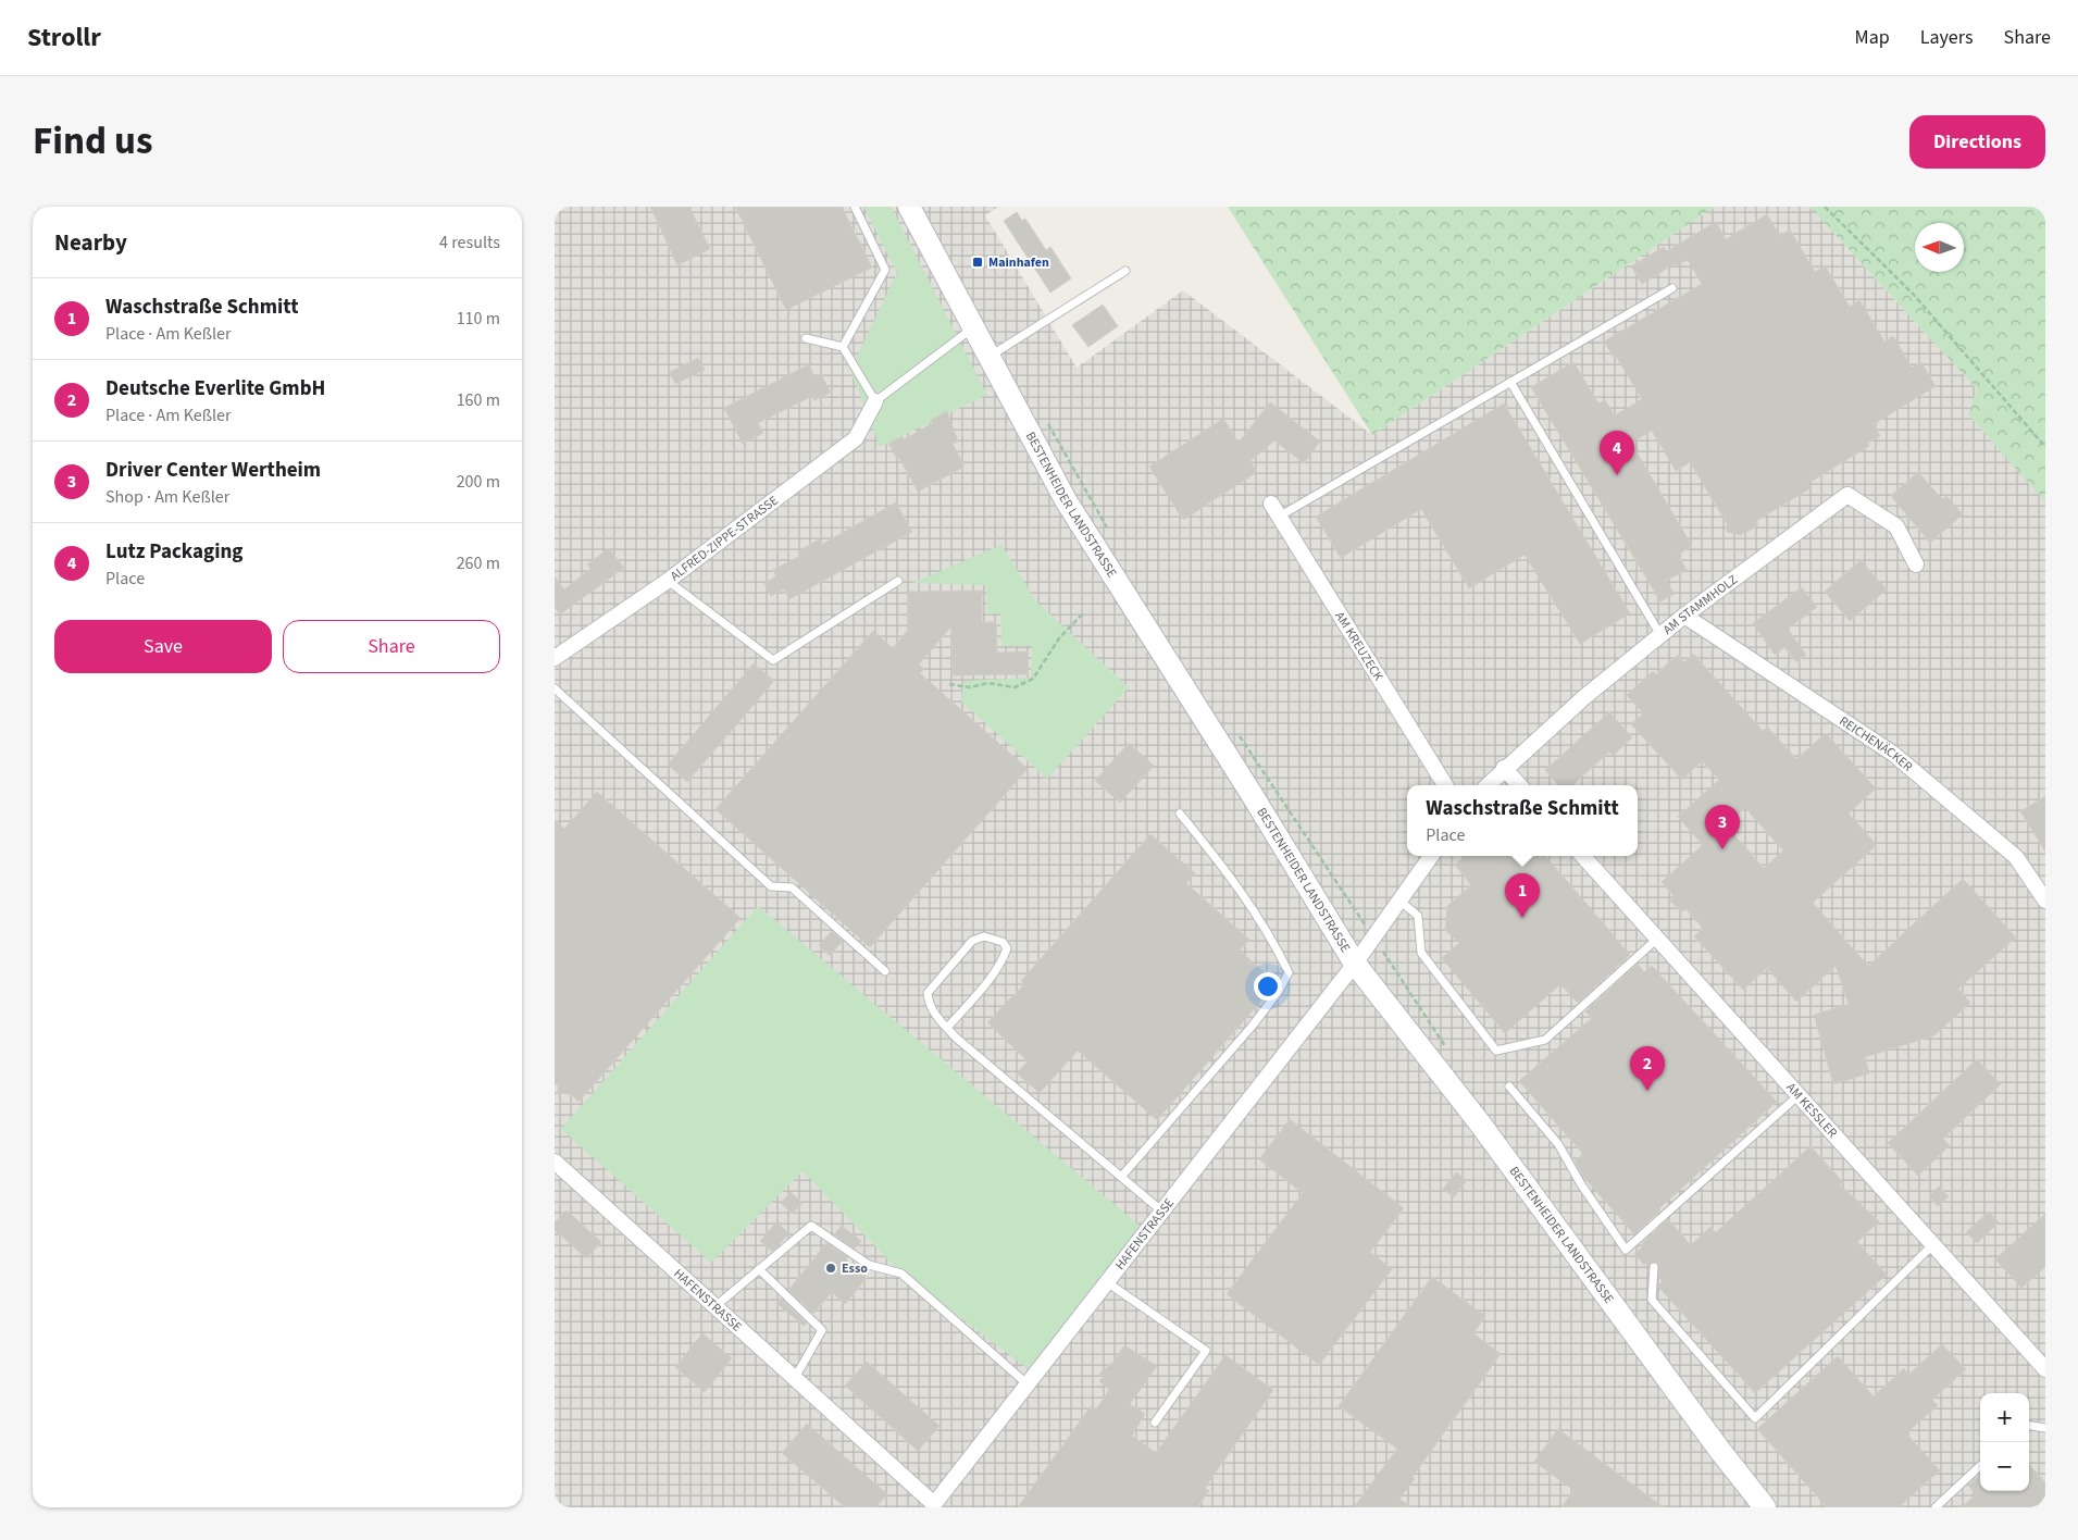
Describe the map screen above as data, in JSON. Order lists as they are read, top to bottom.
{
  "streets": {
    "main road": ["BESTENHEIDER LANDSTRASSE"],
    "street": [
      "ALFRED-ZIPPE-STRASSE",
      "AM STAMMHOLZ",
      "AM KREUZECK",
      "REICHENÄCKER",
      "AM KESSLER",
      "HAFENSTRASSE"
    ]
  },
  "crossings": [
    ["BESTENHEIDER LANDSTRASSE", "HAFENSTRASSE"],
    ["AM STAMMHOLZ", "REICHENÄCKER"]
  ],
  "places": {
    "transit": ["Mainhafen"],
    "other": ["Esso"]
  },
  "north": "left",
  "page": {
    "header": "Strollr",
    "nav": ["Map", "Layers", "Share"],
    "title": "Find us",
    "buttons": [
      "Directions",
      ["Save", "Share"]
    ],
    "heading": ["Nearby", "4 results"],
    "list": [
      {
        "mark": "1",
        "name": "Waschstraße Schmitt",
        "note": "Place · Am Keßler",
        "value": "110 m"
      },
      {
        "mark": "2",
        "name": "Deutsche Everlite GmbH",
        "note": "Place · Am Keßler",
        "value": "160 m"
      },
      {
        "mark": "3",
        "name": "Driver Center Wertheim",
        "note": "Shop · Am Keßler",
        "value": "200 m"
      },
      {
        "mark": "4",
        "name": "Lutz Packaging",
        "note": "Place",
        "value": "260 m"
      }
    ],
    "pins": [
      "4",
      "3",
      "1",
      "2"
    ],
    "popup": ["Waschstraße Schmitt", "Place"],
    "map_buttons": ["+", "−"]
  }
}
